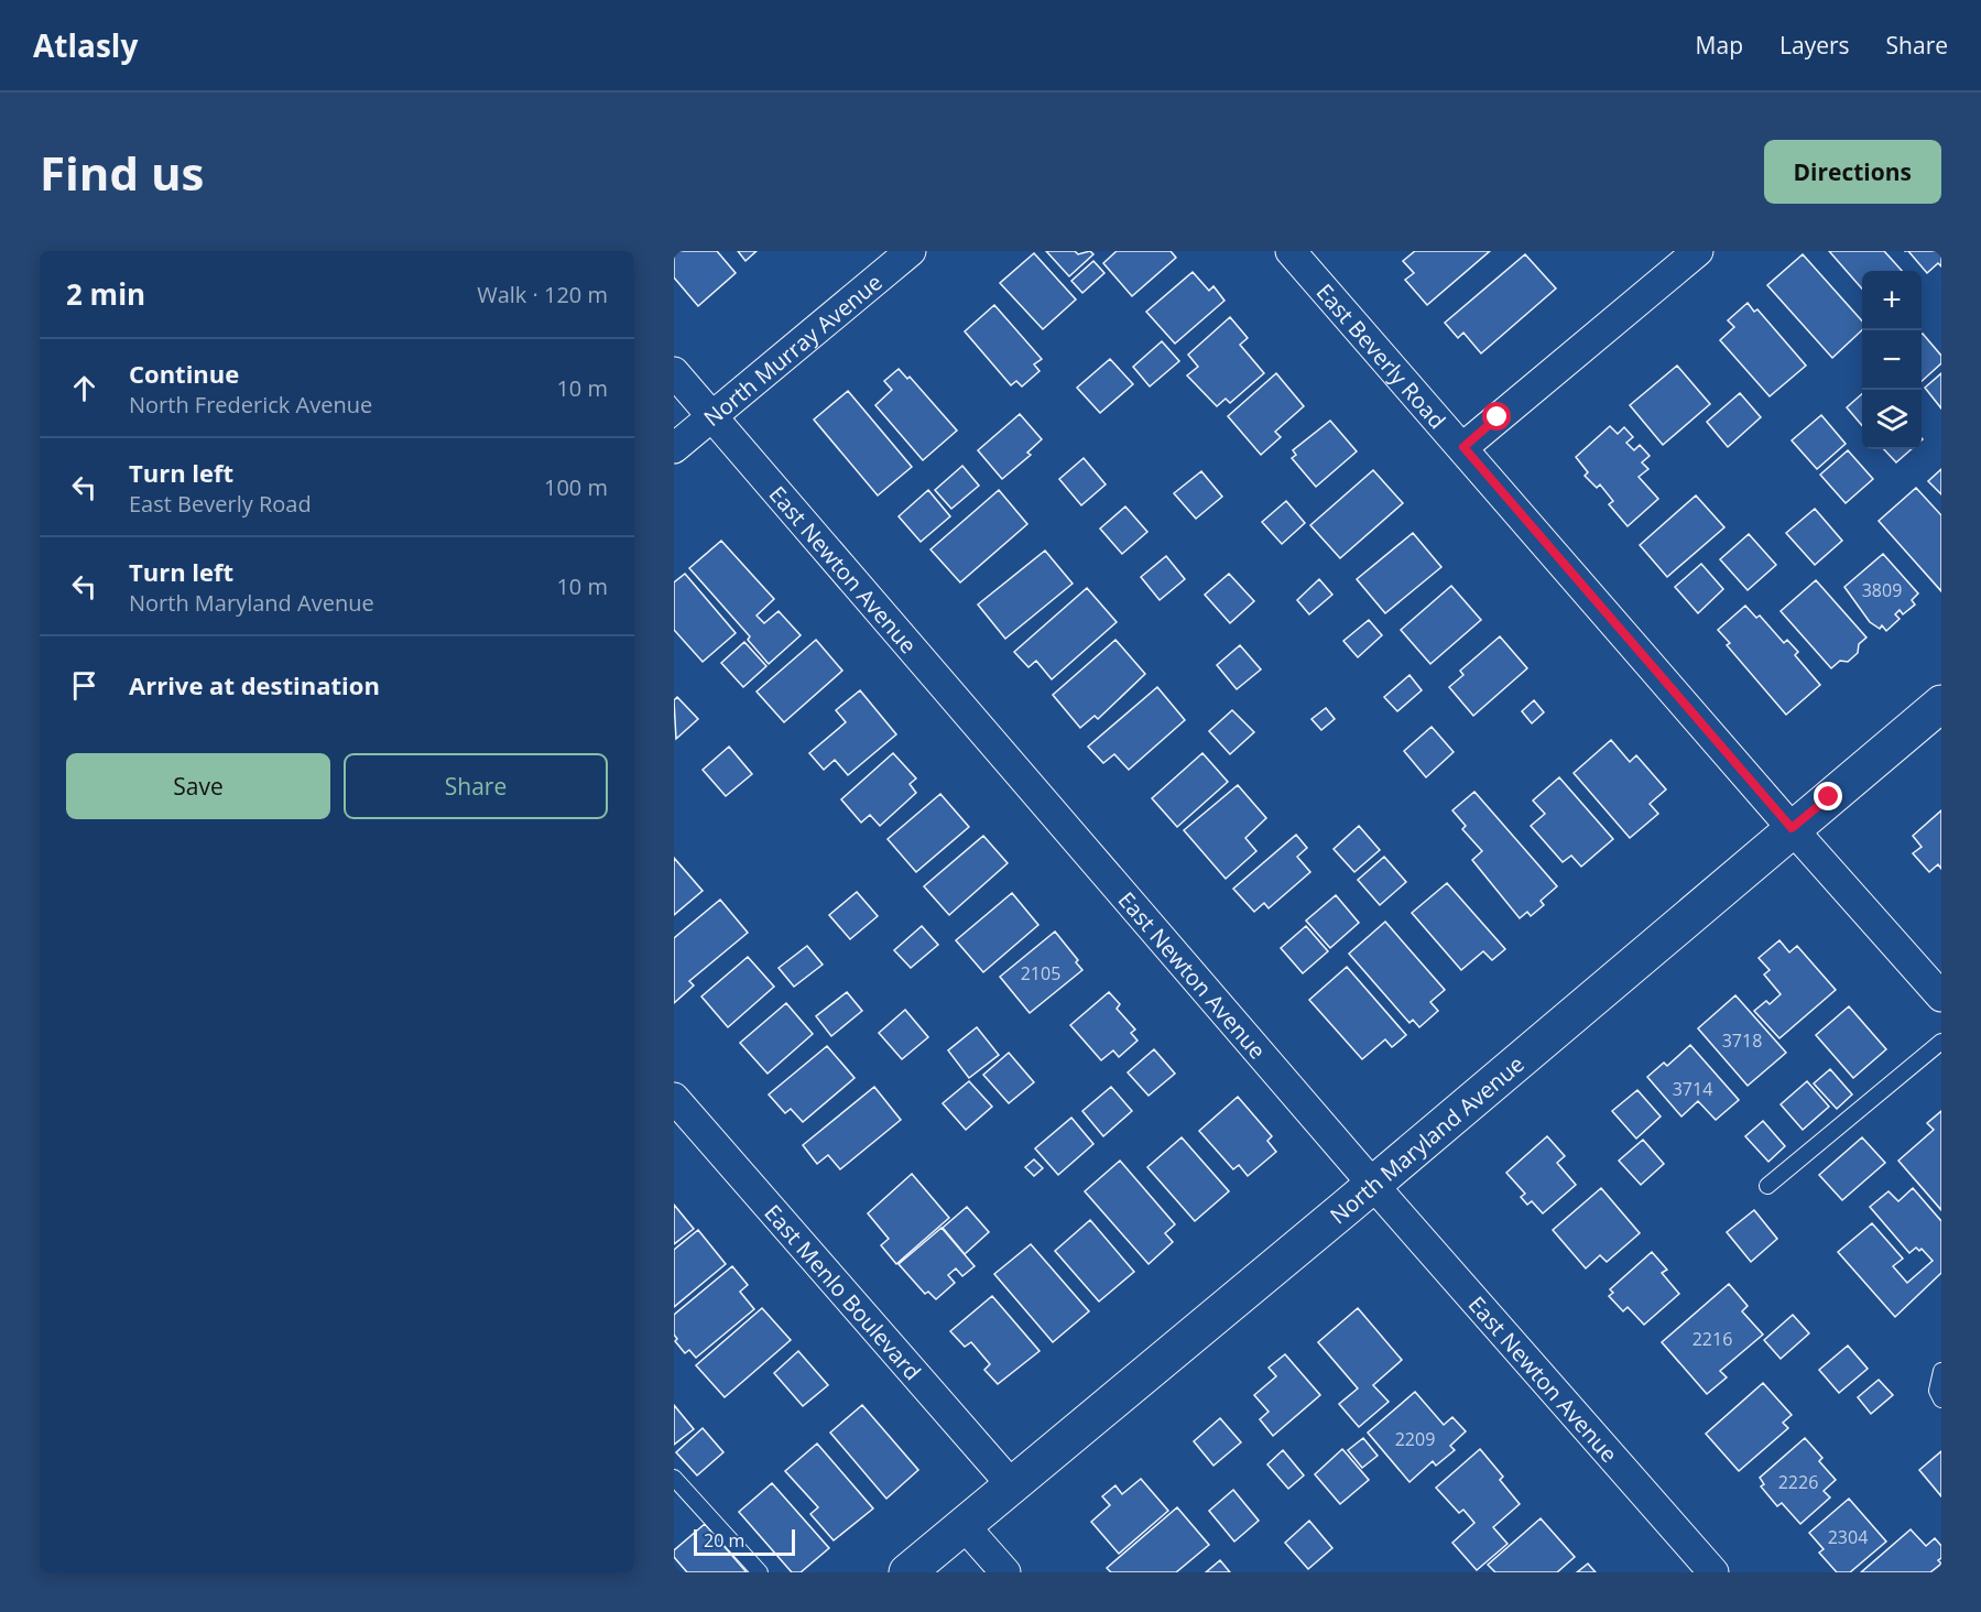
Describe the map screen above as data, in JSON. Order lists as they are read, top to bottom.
{
  "streets": {
    "street": [
      "North Murray Avenue",
      "East Beverly Road",
      "East Newton Avenue",
      "North Maryland Avenue",
      "East Menlo Boulevard"
    ]
  },
  "crossings": [
    ["North Murray Avenue", "East Newton Avenue"],
    ["East Beverly Road", "North Maryland Avenue"],
    ["East Newton Avenue", "North Maryland Avenue"],
    ["North Maryland Avenue", "East Menlo Boulevard"]
  ],
  "house_numbers": [
    "3809",
    "2105",
    "3718",
    "3714",
    "2216",
    "2209",
    "2226",
    "2304"
  ],
  "scale_bar": "20 m",
  "page": {
    "header": "Atlasly",
    "nav": ["Map", "Layers", "Share"],
    "buttons": [
      "Directions",
      ["Save", "Share"]
    ],
    "title": "Find us",
    "heading": ["2 min", "Walk · 120 m"],
    "map_buttons": ["+", "−"],
    "list": [
      ["Continue", "North Frederick Avenue", "10 m"],
      ["Turn left", "East Beverly Road", "100 m"],
      ["Turn left", "North Maryland Avenue", "10 m"],
      "Arrive at destination"
    ],
    "scale": "20 m"
  }
}
